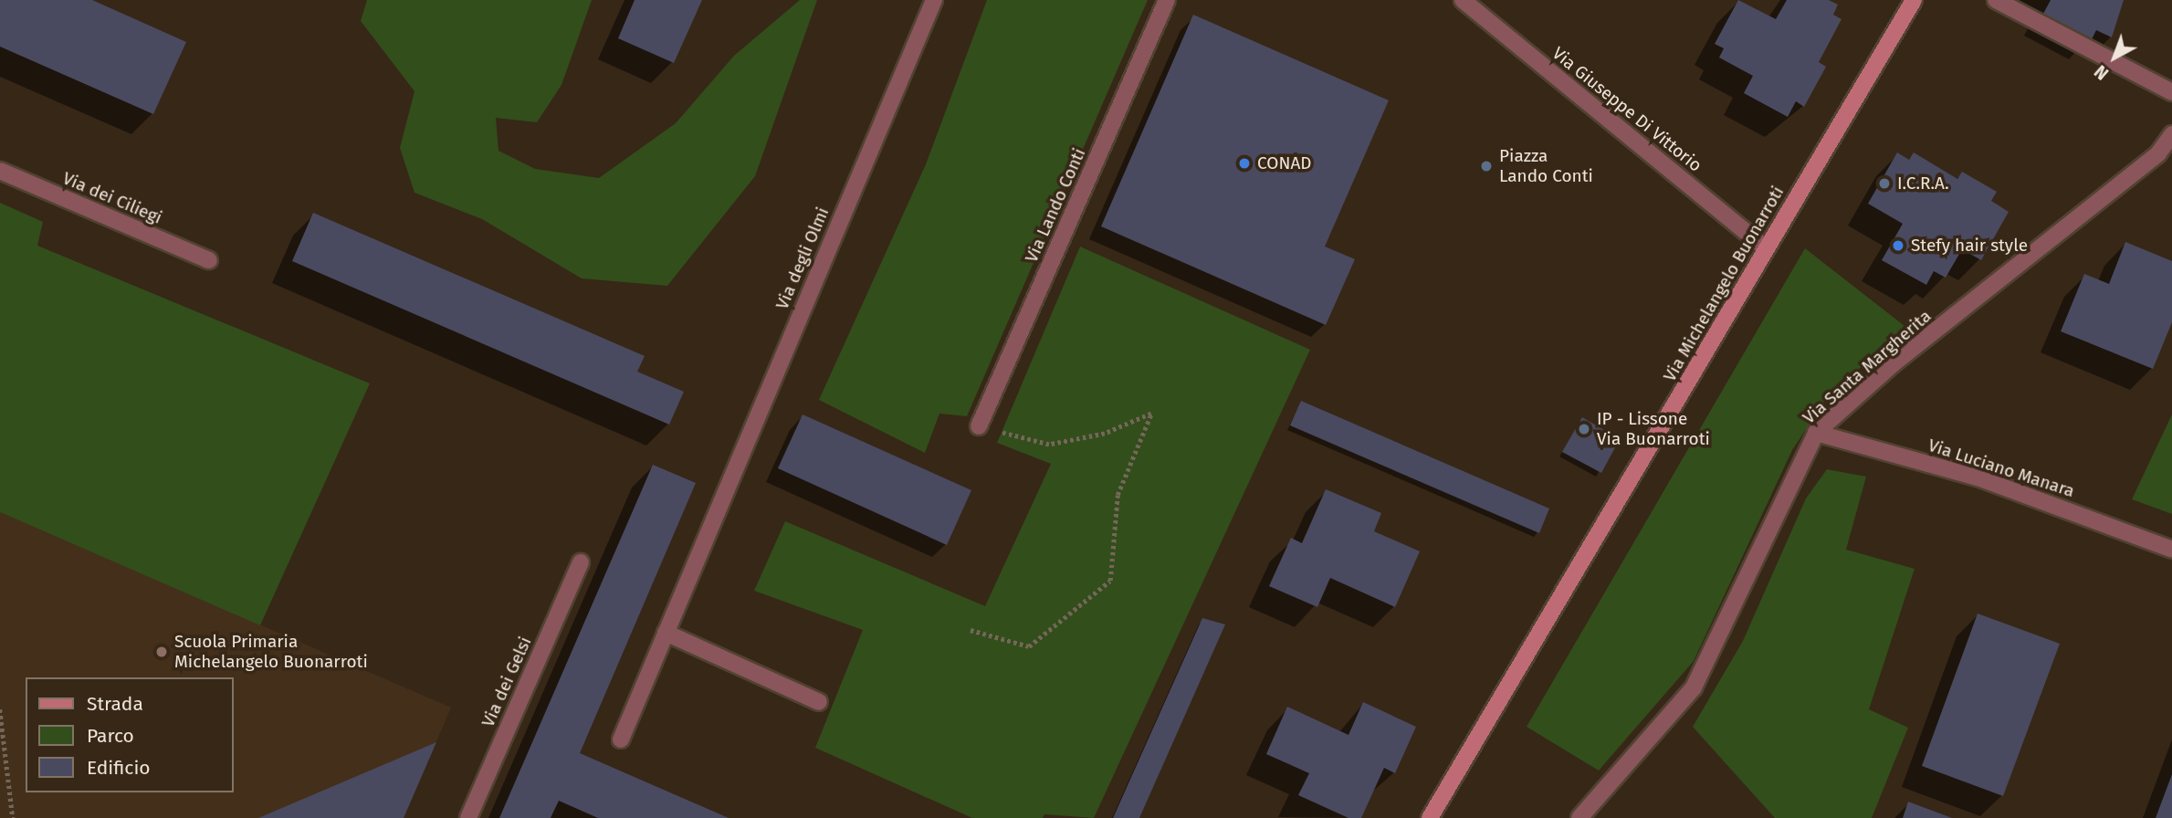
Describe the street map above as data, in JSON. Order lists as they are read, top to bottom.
{
  "streets": {
    "street": [
      "Via Giuseppe Di Vittorio",
      "Via dei Ciliegi",
      "Via Lando Conti",
      "Via degli Olmi",
      "Via Michelangelo Buonarroti",
      "Via Santa Margherita",
      "Via Luciano Manara",
      "Via dei Gelsi"
    ]
  },
  "crossings": [
    ["Via Giuseppe Di Vittorio", "Via Michelangelo Buonarroti"],
    ["Via Santa Margherita", "Via Luciano Manara"]
  ],
  "places": [
    "CONAD",
    "Piazza Lando Conti",
    "I.C.R.A.",
    "Stefy hair style",
    "IP - Lissone Via Buonarroti",
    "Scuola Primaria Michelangelo Buonarroti"
  ],
  "legend": ["Strada", "Parco", "Edificio"],
  "north": "bottom left"
}
